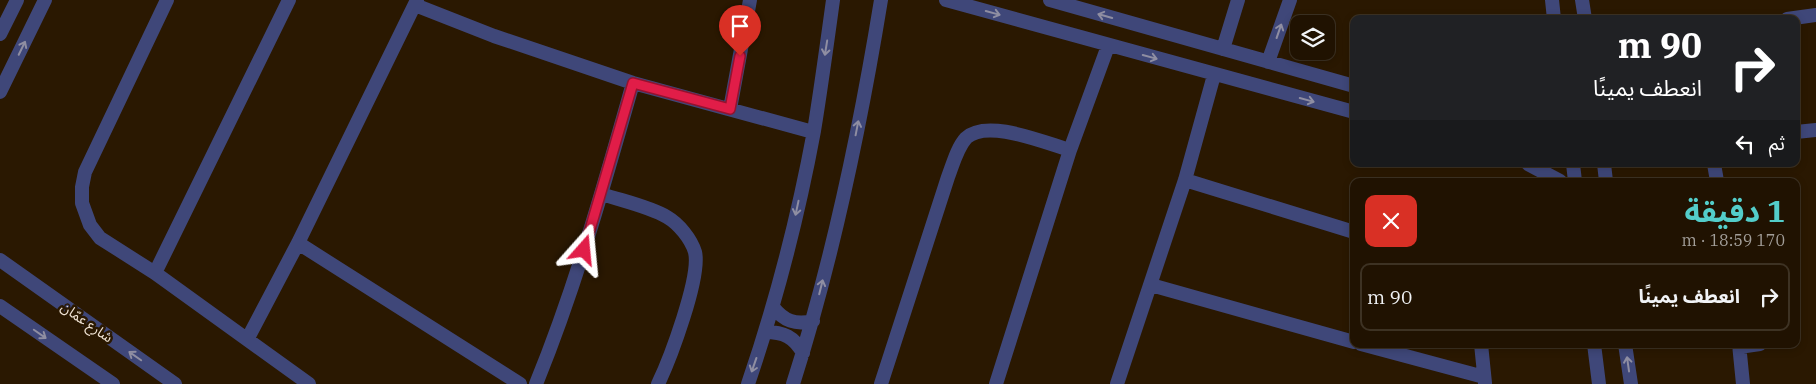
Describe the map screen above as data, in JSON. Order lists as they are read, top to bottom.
{
  "streets": {
    "street": ["شارع عمّان"]
  },
  "page": {
    "turn": ["90 m", "انعطف يمينًا"],
    "then": "ثم",
    "heading": ["1 دقيقة", "170 m · 18:59"],
    "list": [
      {
        "name": "انعطف يمينًا",
        "value": "90 m"
      }
    ]
  }
}
